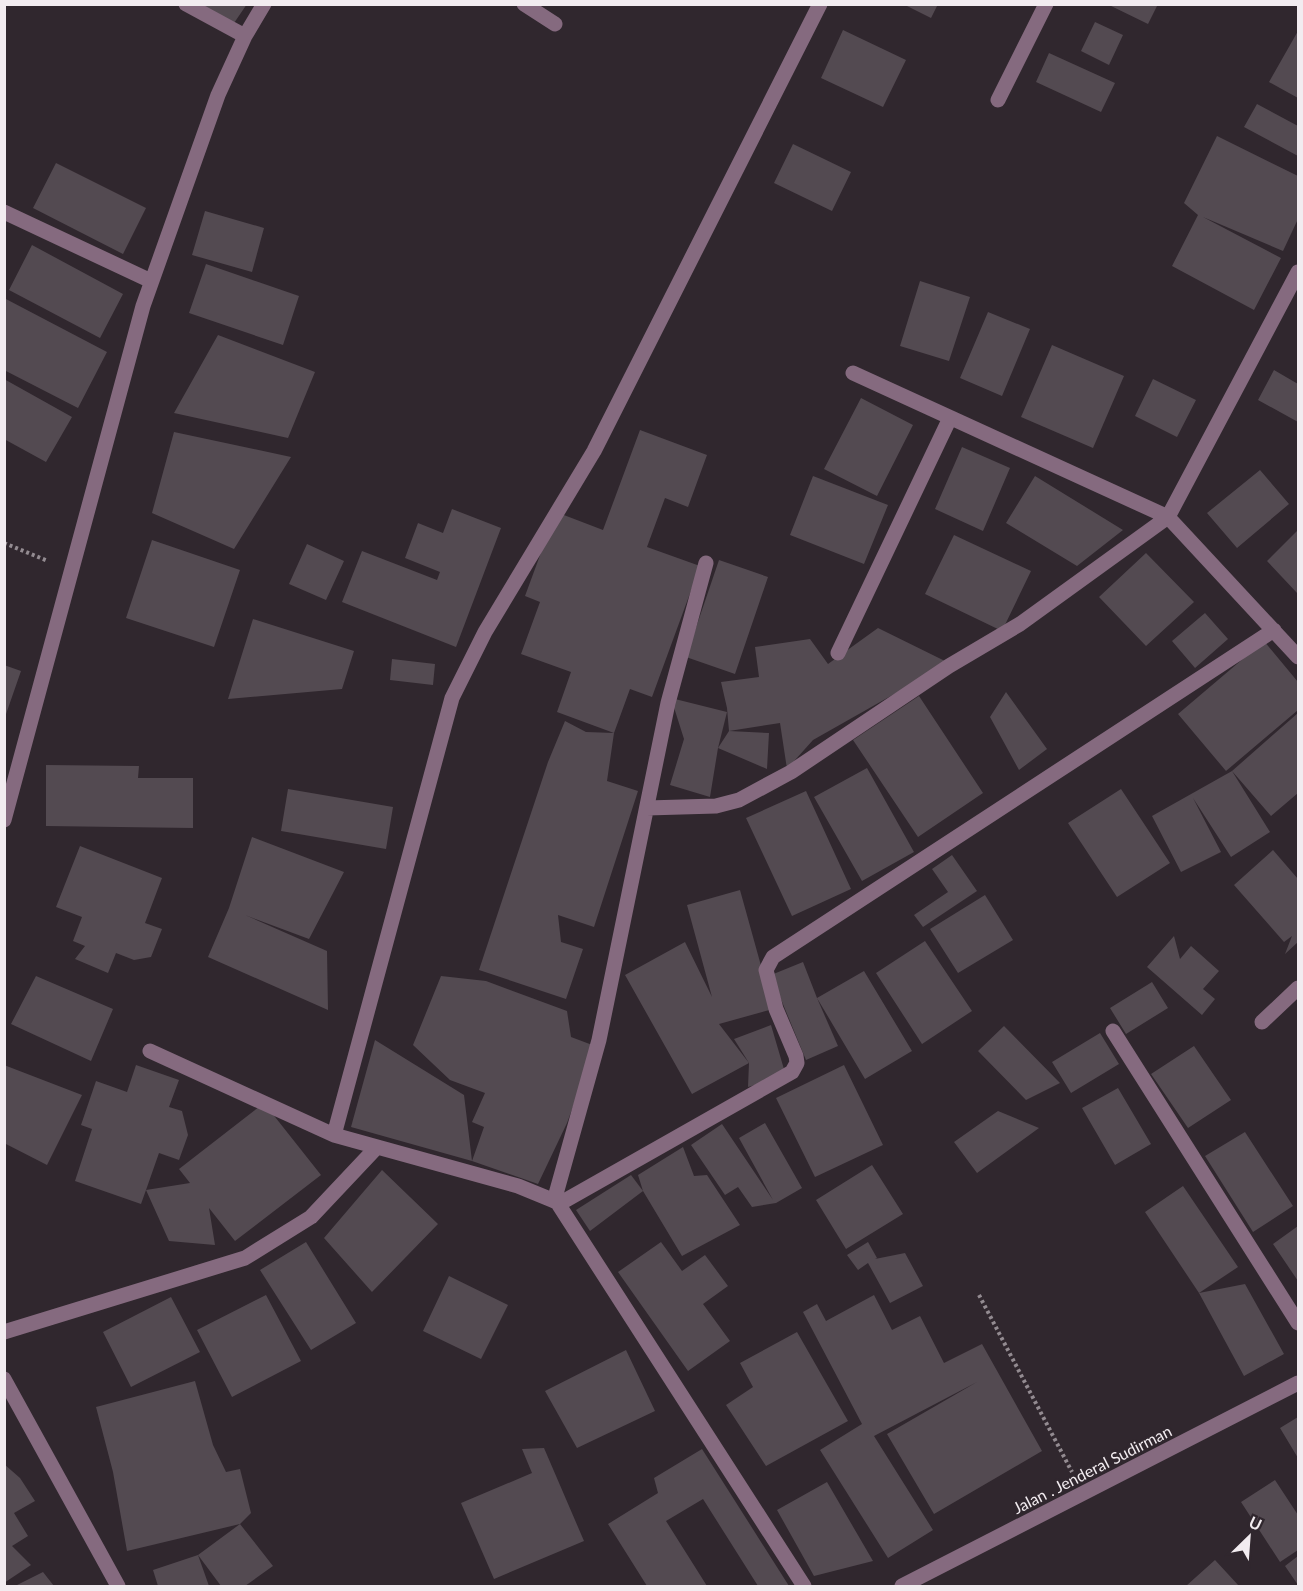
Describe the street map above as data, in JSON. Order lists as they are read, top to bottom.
{
  "streets": {
    "street": ["Jalan . Jenderal Sudirman"]
  },
  "north": "top right"
}
